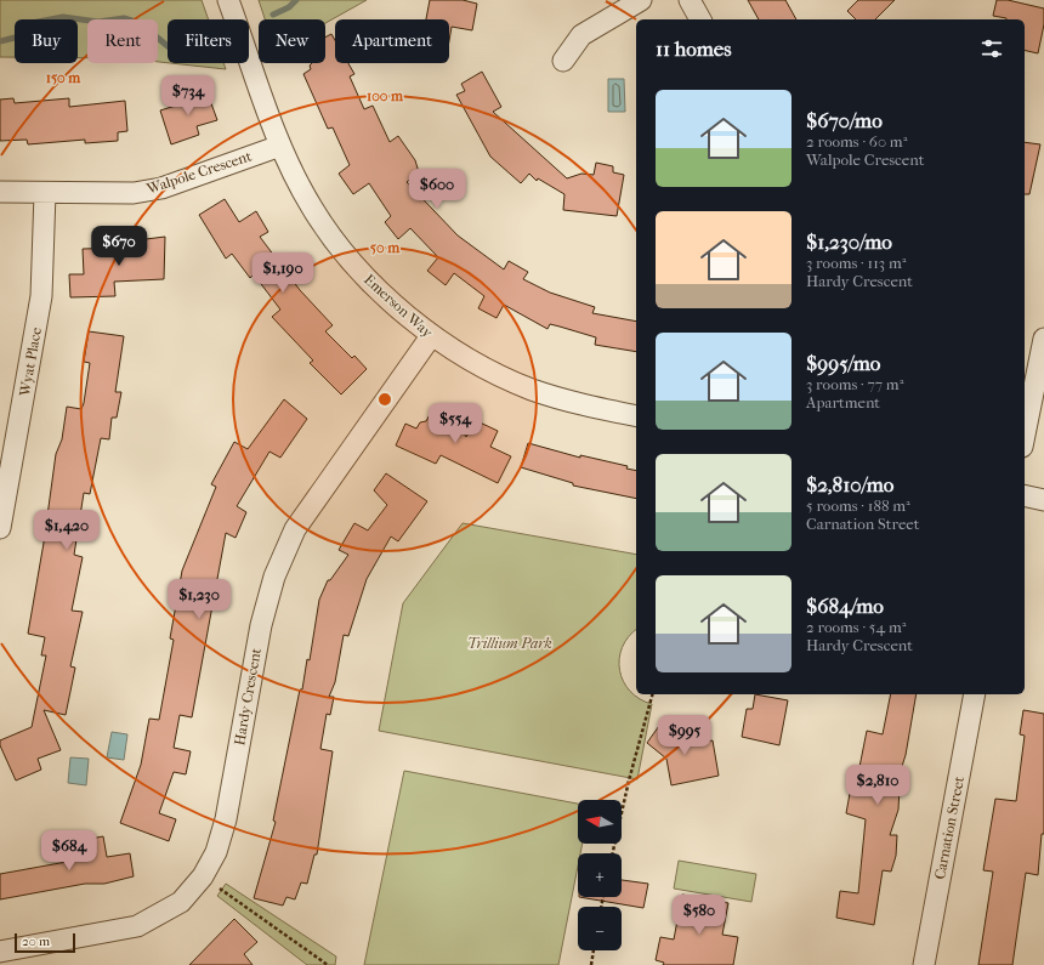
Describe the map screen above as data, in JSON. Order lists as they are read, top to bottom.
{
  "streets": {
    "street": [
      "Walpole Crescent",
      "Emerson Way",
      "Wyat Place",
      "Hardy Crescent",
      "Carnation Street"
    ]
  },
  "crossings": [
    ["Walpole Crescent", "Emerson Way"],
    ["Walpole Crescent", "Wyat Place"],
    ["Emerson Way", "Hardy Crescent"]
  ],
  "parks": ["Trillium Park"],
  "scale_bar": "20 m",
  "north": "left",
  "page": {
    "chip": [
      "Buy",
      "Rent",
      "Filters",
      "New",
      "Apartment"
    ],
    "heading": "11 homes",
    "price": [
      "$734",
      "$600",
      "$670",
      "$1,190",
      "$554",
      "$1,420",
      "$1,230",
      "$995",
      "$2,810",
      "$684",
      "$580"
    ],
    "list": [
      {
        "name": "$670/mo",
        "note": "2 rooms · 60 m² · Walpole Crescent"
      },
      {
        "name": "$1,230/mo",
        "note": "3 rooms · 113 m² · Hardy Crescent"
      },
      {
        "name": "$995/mo",
        "note": "3 rooms · 77 m² · Apartment"
      },
      {
        "name": "$2,810/mo",
        "note": "5 rooms · 188 m² · Carnation Street"
      },
      {
        "name": "$684/mo",
        "note": "2 rooms · 54 m² · Hardy Crescent"
      }
    ],
    "map_buttons": ["+", "−"],
    "scale": "20 m"
  },
  "rings": ["150 m", "100 m", "50 m"]
}
